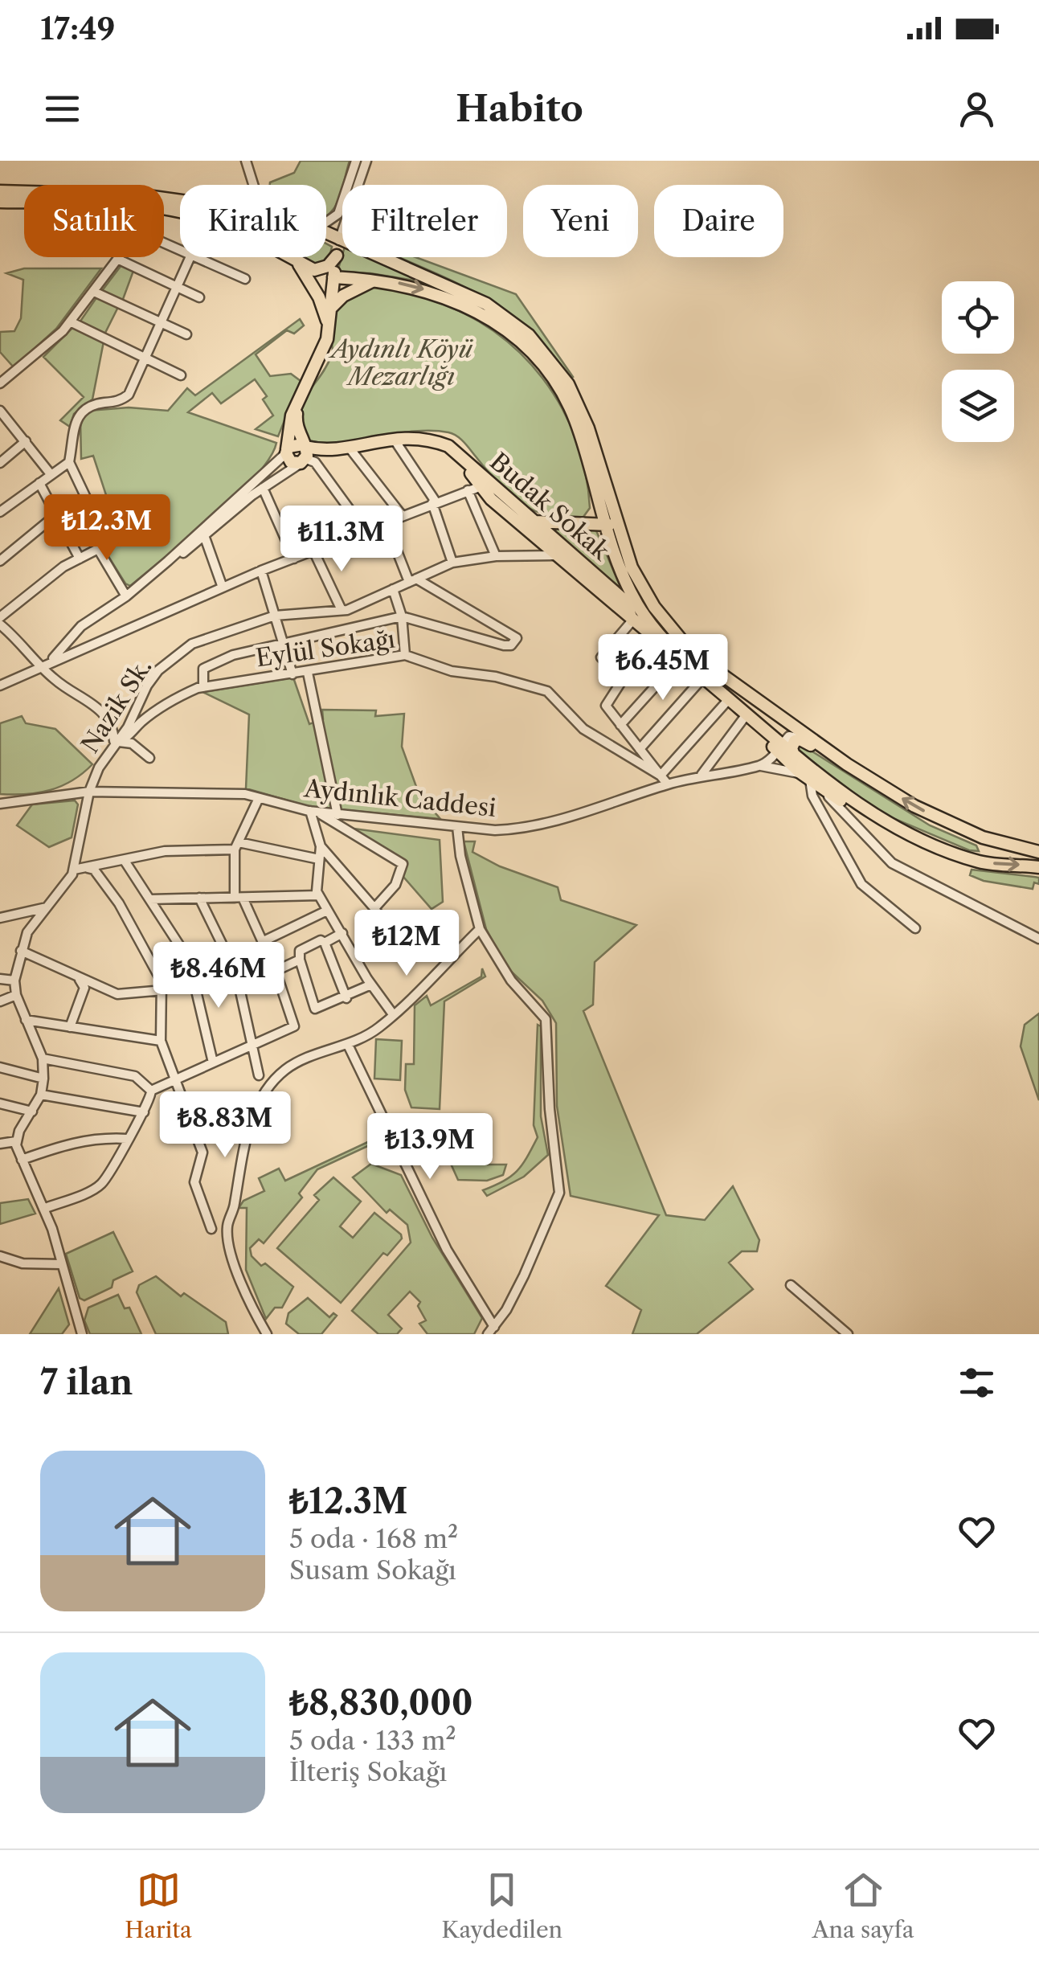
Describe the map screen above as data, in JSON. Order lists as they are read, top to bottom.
{
  "streets": {
    "main road": ["Budak Sokak"],
    "street": ["Eylül Sokağı", "Nazik Sk.", "Aydınlık Caddesi"]
  },
  "crossings": [
    ["Budak Sokak", "Nazik Sk."],
    ["Eylül Sokağı", "Nazik Sk."],
    ["Eylül Sokağı", "Aydınlık Caddesi"],
    ["Nazik Sk.", "Aydınlık Caddesi"]
  ],
  "parks": ["Aydınlı Köyü Mezarlığı"],
  "page": {
    "status": "17:49",
    "header": "Habito",
    "chip": [
      "Satılık",
      "Kiralık",
      "Filtreler",
      "Yeni",
      "Daire"
    ],
    "price": [
      "₺12.3M",
      "₺11.3M",
      "₺6.45M",
      "₺12M",
      "₺8.46M",
      "₺8.83M",
      "₺13.9M"
    ],
    "heading": "7 ilan",
    "list": [
      {
        "name": "₺12.3M",
        "note": "5 oda · 168 m² · Susam Sokağı"
      },
      {
        "name": "₺8,830,000",
        "note": "5 oda · 133 m² · İlteriş Sokağı"
      }
    ],
    "tabs": ["Harita", "Kaydedilen", "Ana sayfa"]
  }
}
